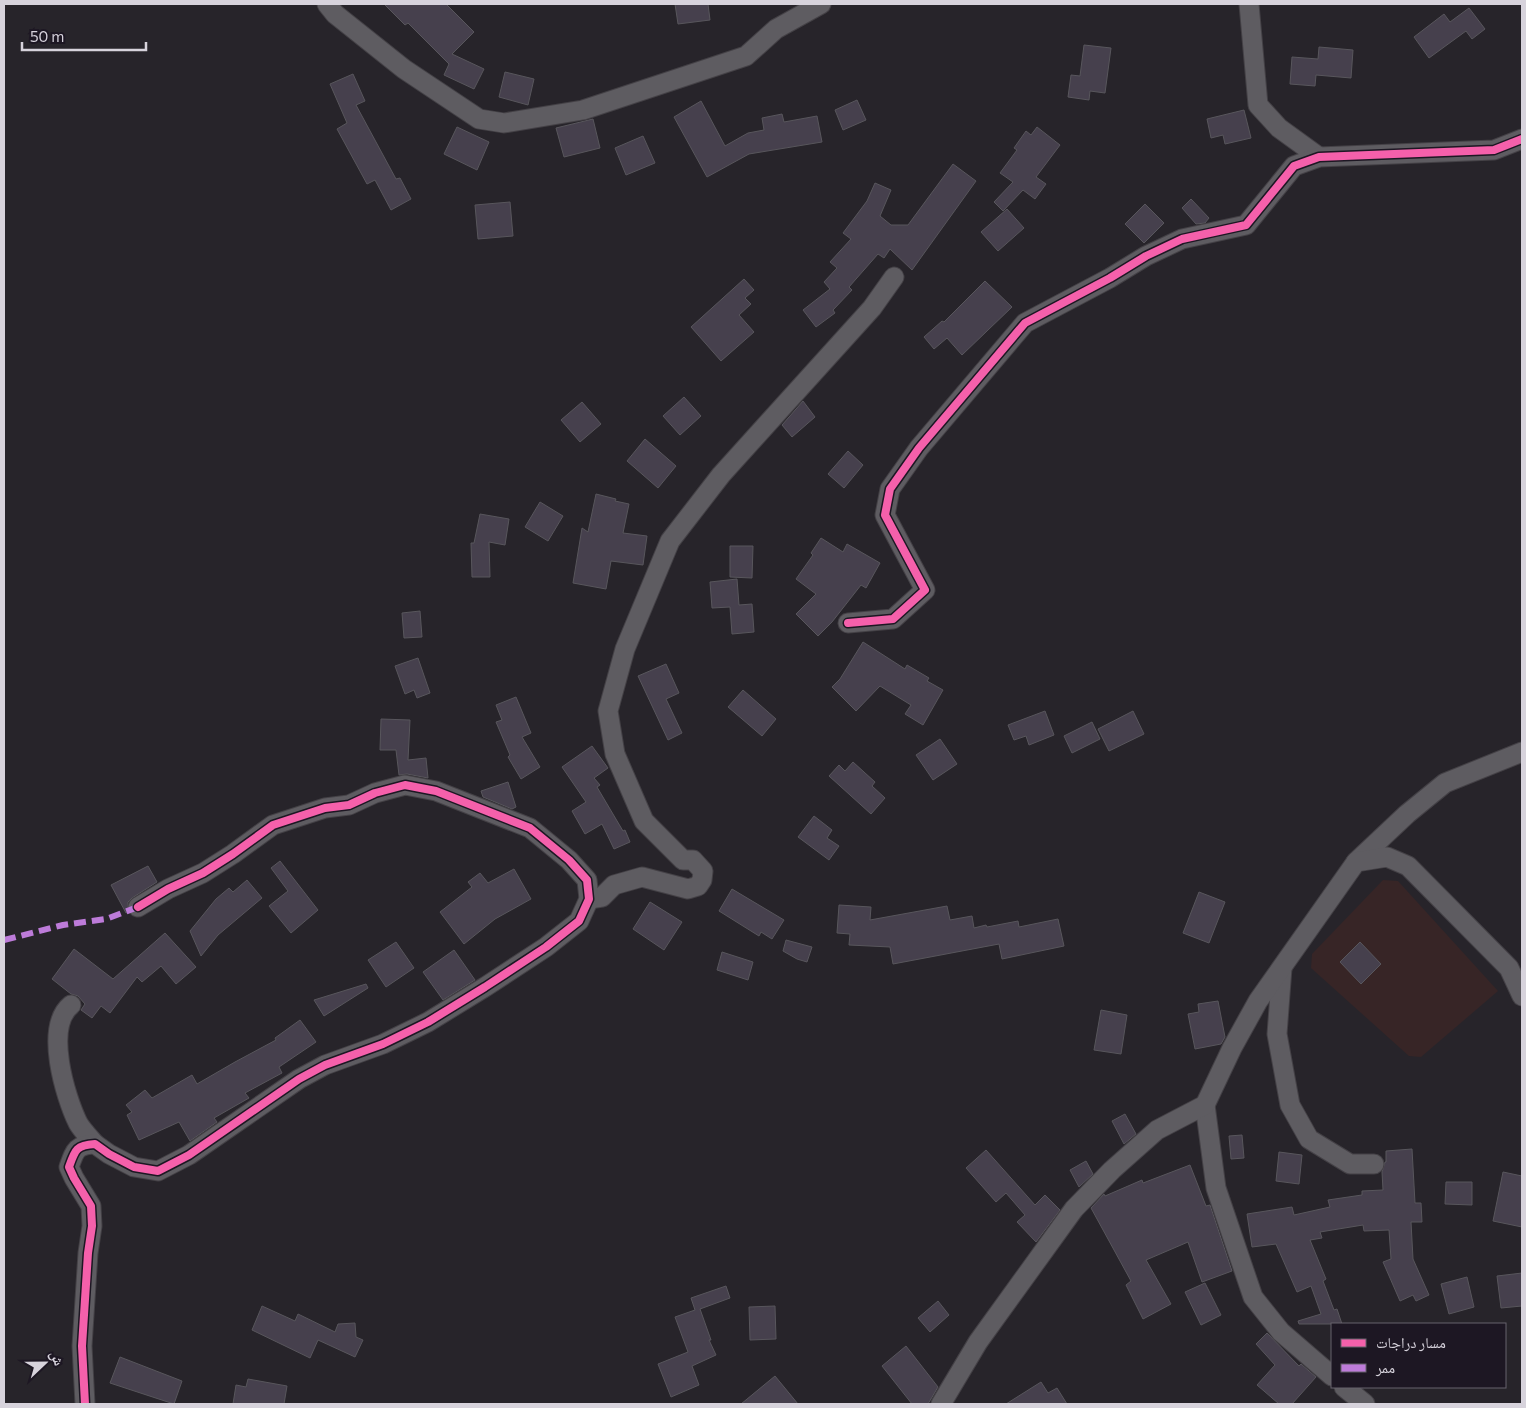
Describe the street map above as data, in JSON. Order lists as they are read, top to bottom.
{
  "legend": ["مسار دراجات", "ممر"],
  "scale_bar": "50 m",
  "north": "right"
}
